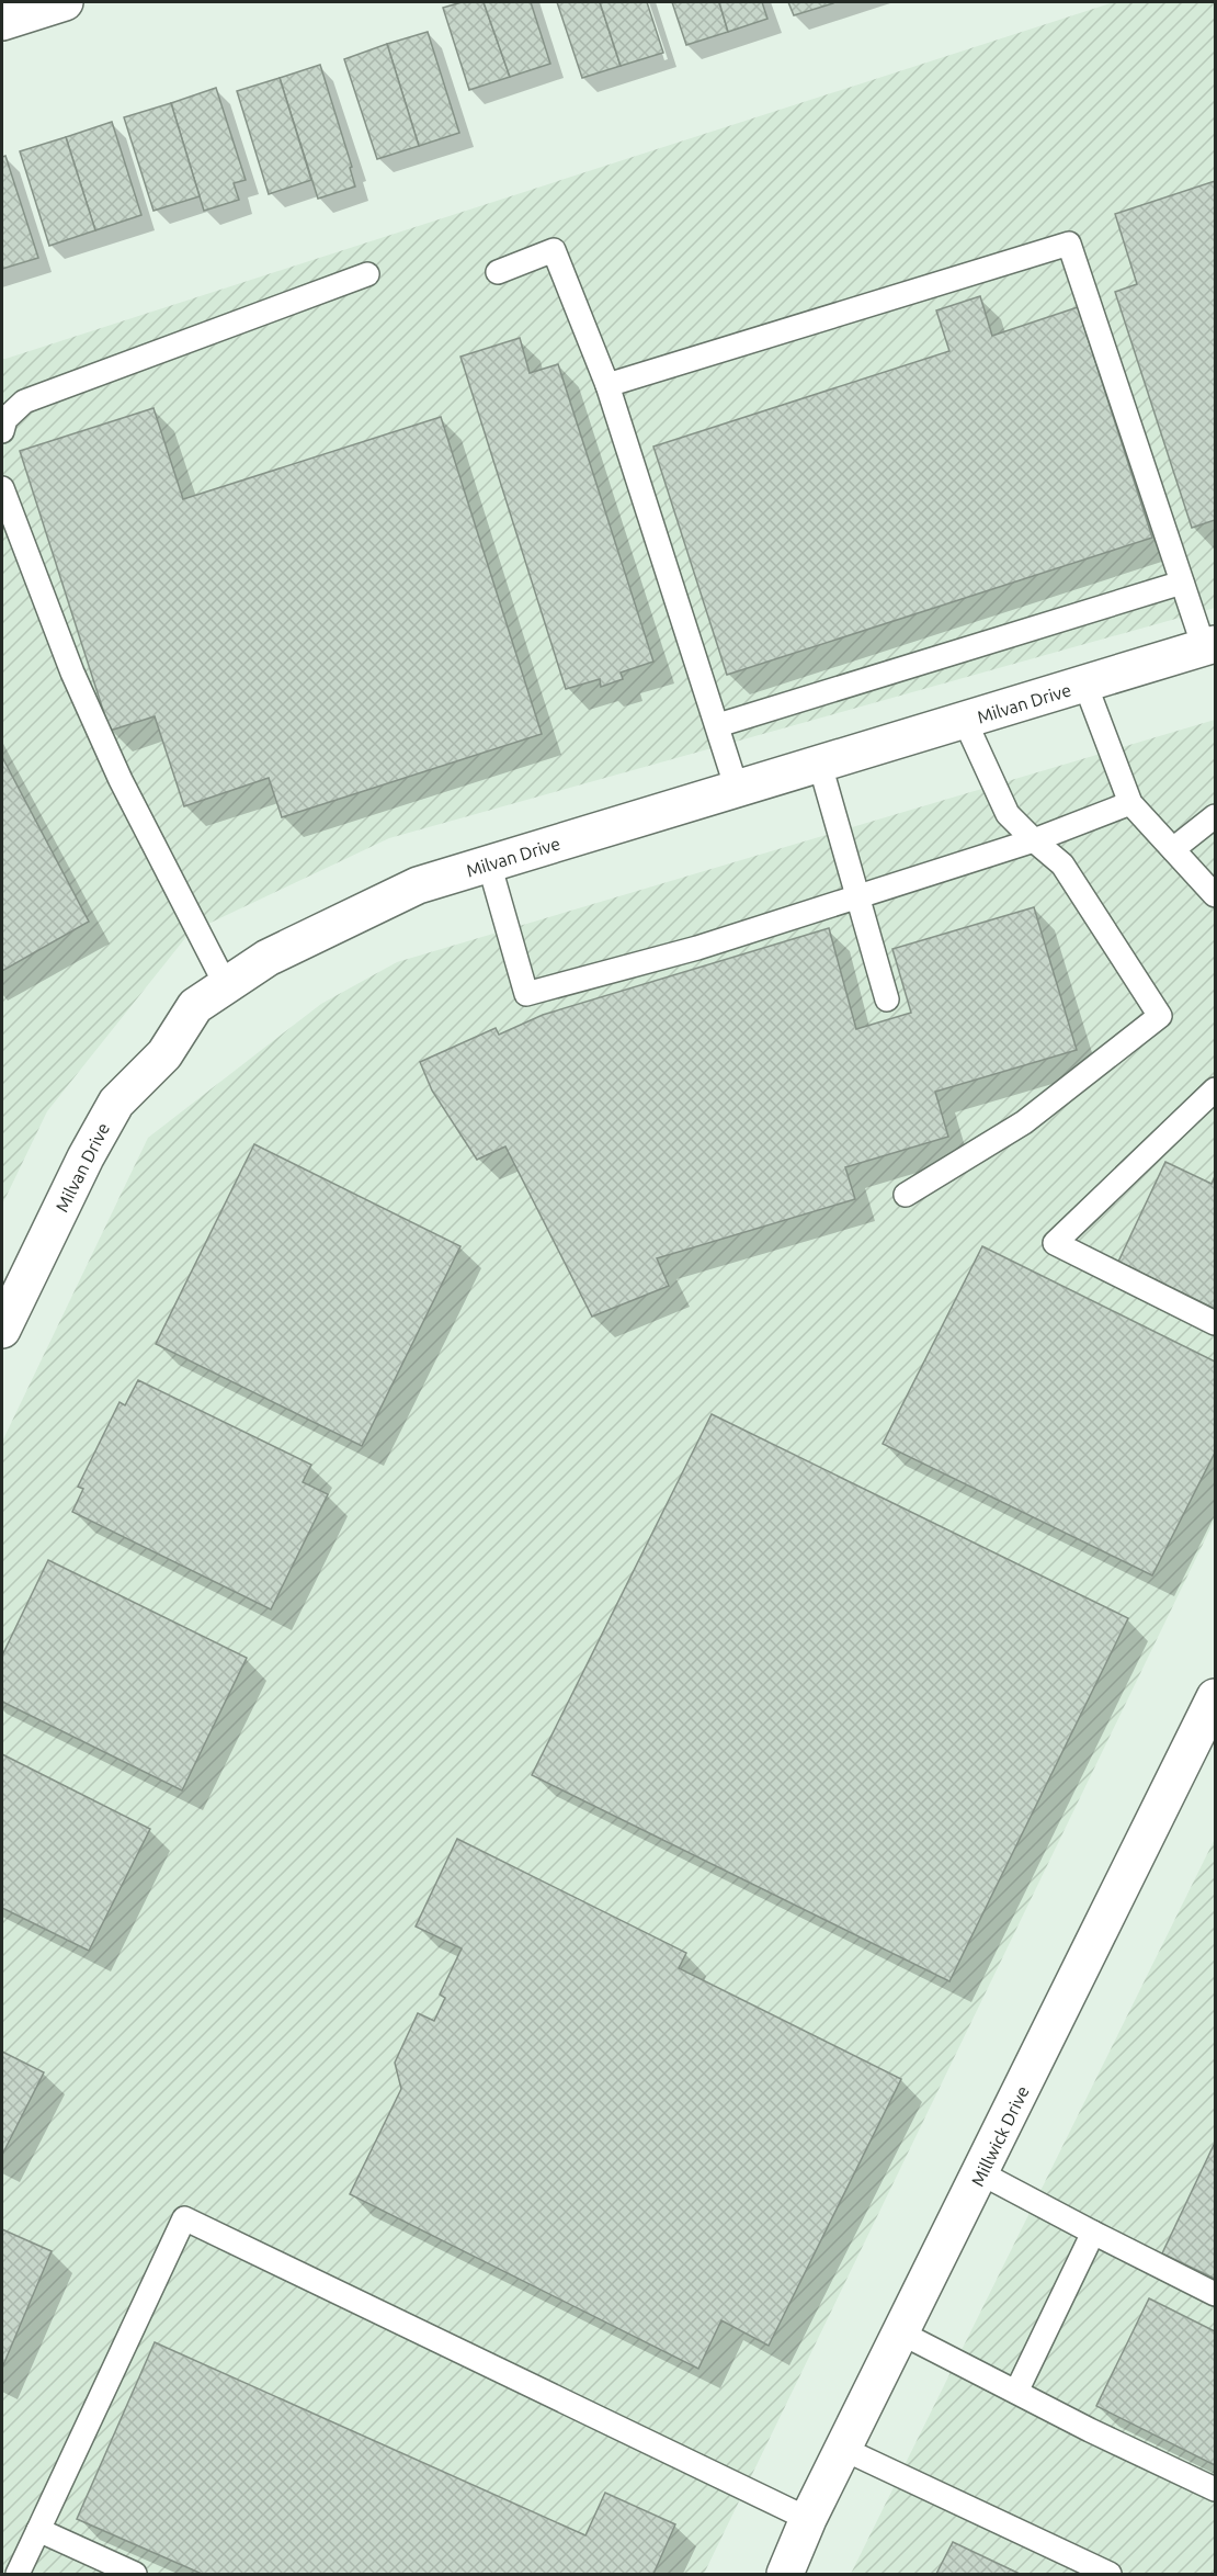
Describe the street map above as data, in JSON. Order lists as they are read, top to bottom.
{
  "streets": {
    "street": ["Milvan Drive", "Millwick Drive"]
  }
}
